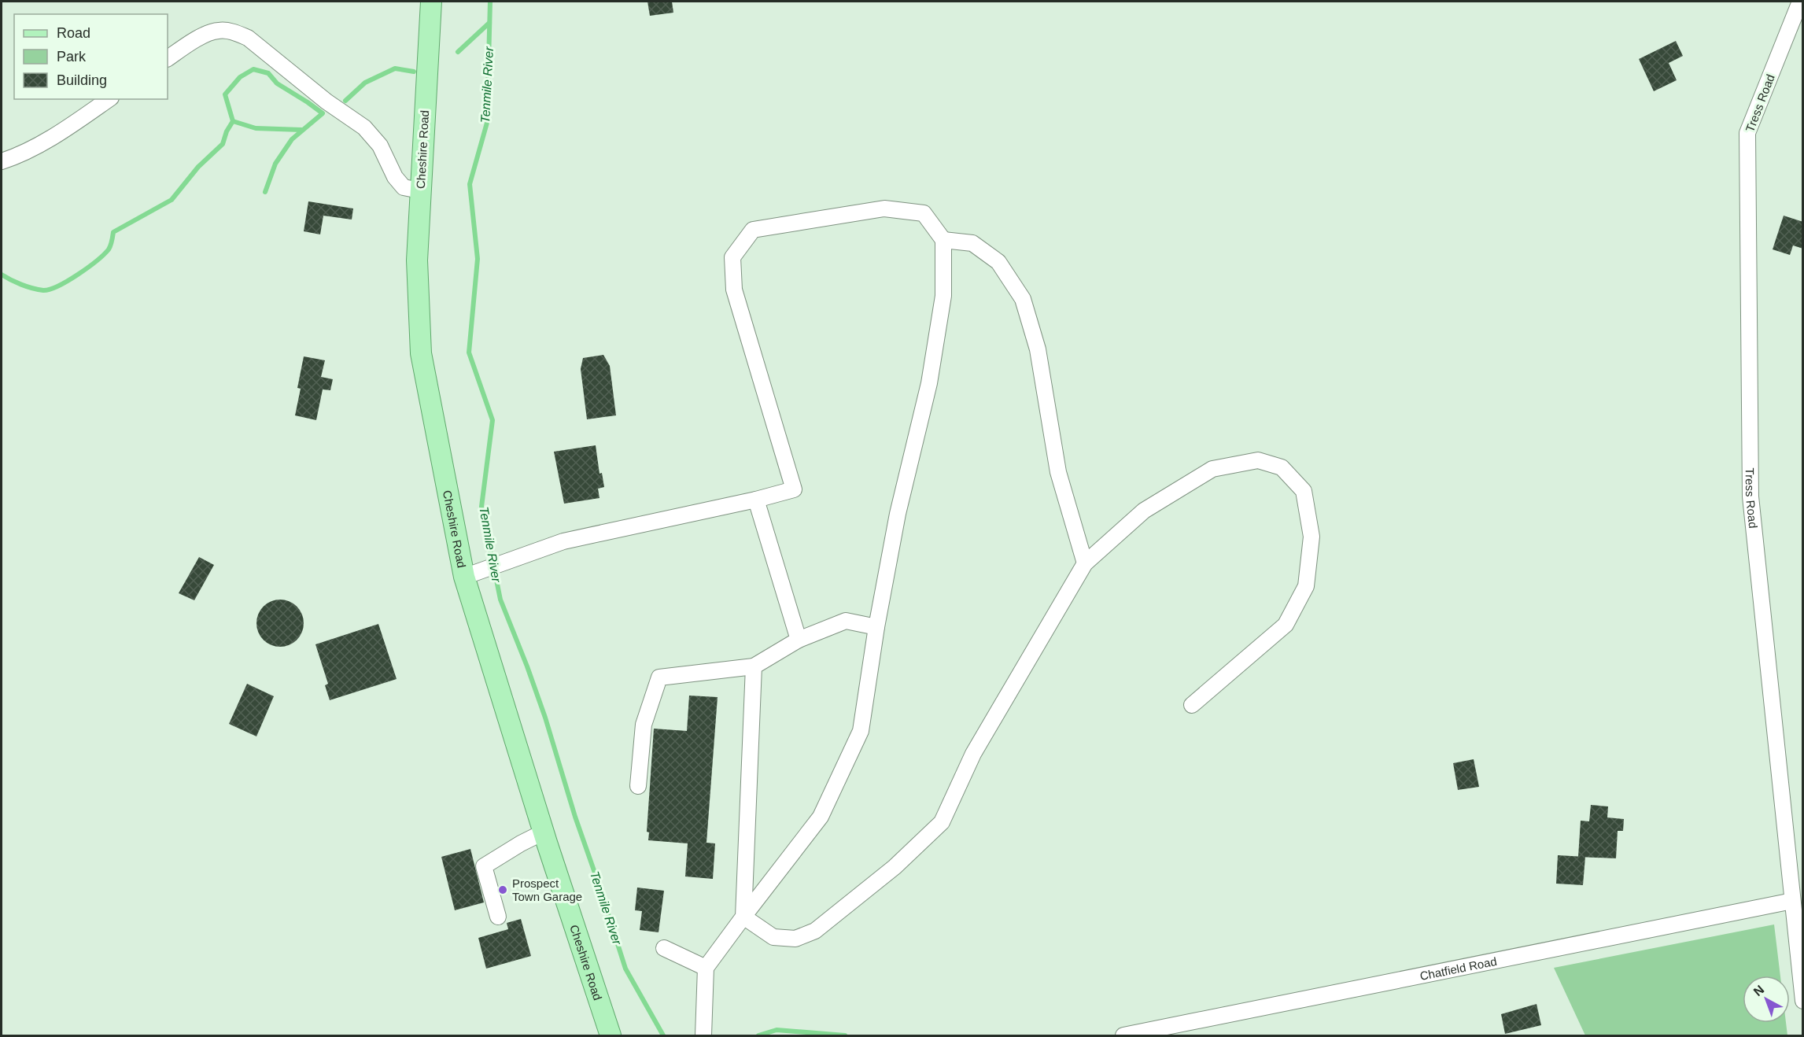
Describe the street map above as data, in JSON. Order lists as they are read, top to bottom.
{
  "streets": {
    "main road": ["Cheshire Road"],
    "street": ["Tress Road", "Chatfield Road"]
  },
  "crossings": [
    ["Tress Road", "Chatfield Road"]
  ],
  "water": ["Tenmile River"],
  "places": ["Prospect Town Garage"],
  "legend": ["Road", "Park", "Building"],
  "north": "top left"
}
